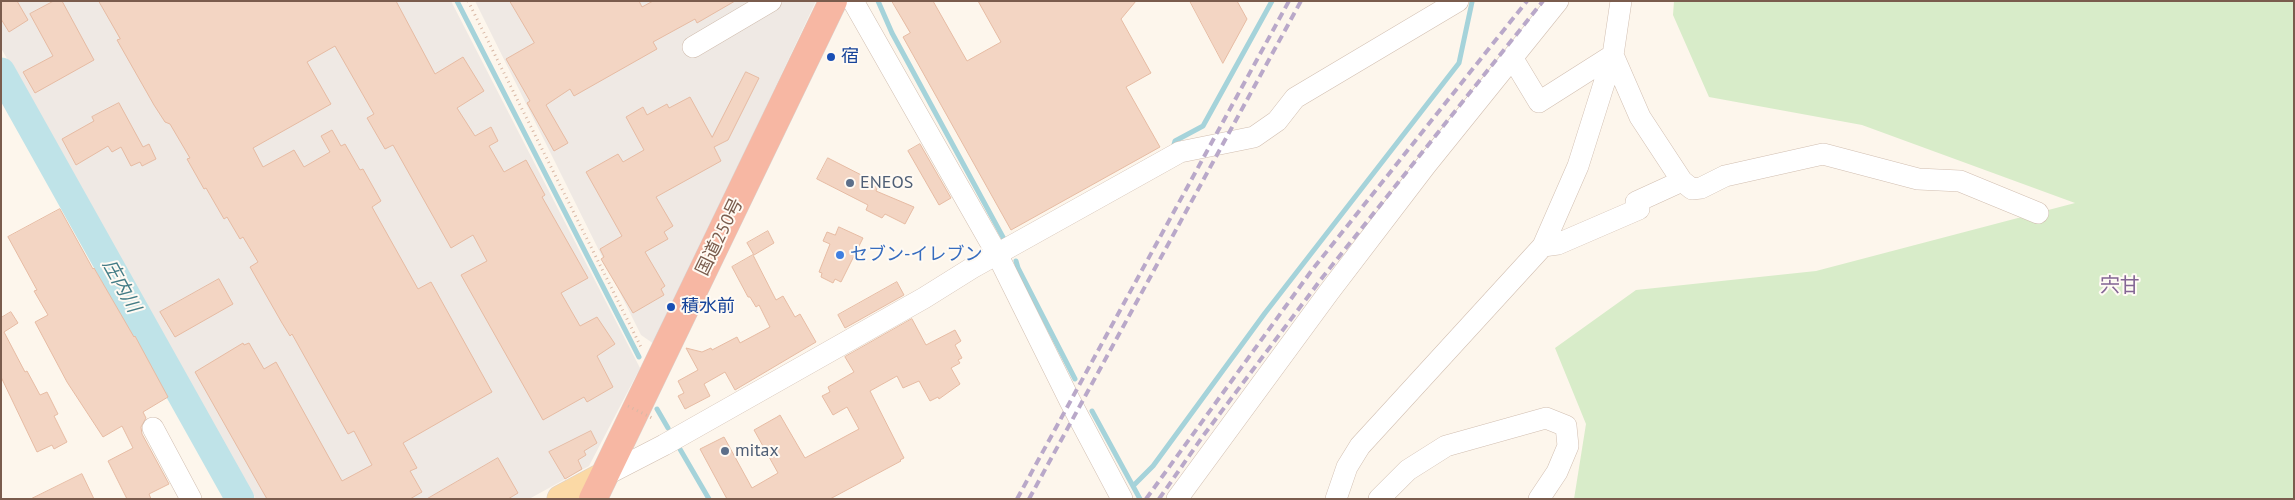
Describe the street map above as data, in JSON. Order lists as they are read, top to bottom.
{
  "streets": {
    "highway": ["国道250号"]
  },
  "districts": ["宍甘"],
  "water": ["庄内川"],
  "places": [
    "宿",
    "ENEOS",
    "セブン-イレブン",
    "積水前",
    "mitax"
  ]
}
